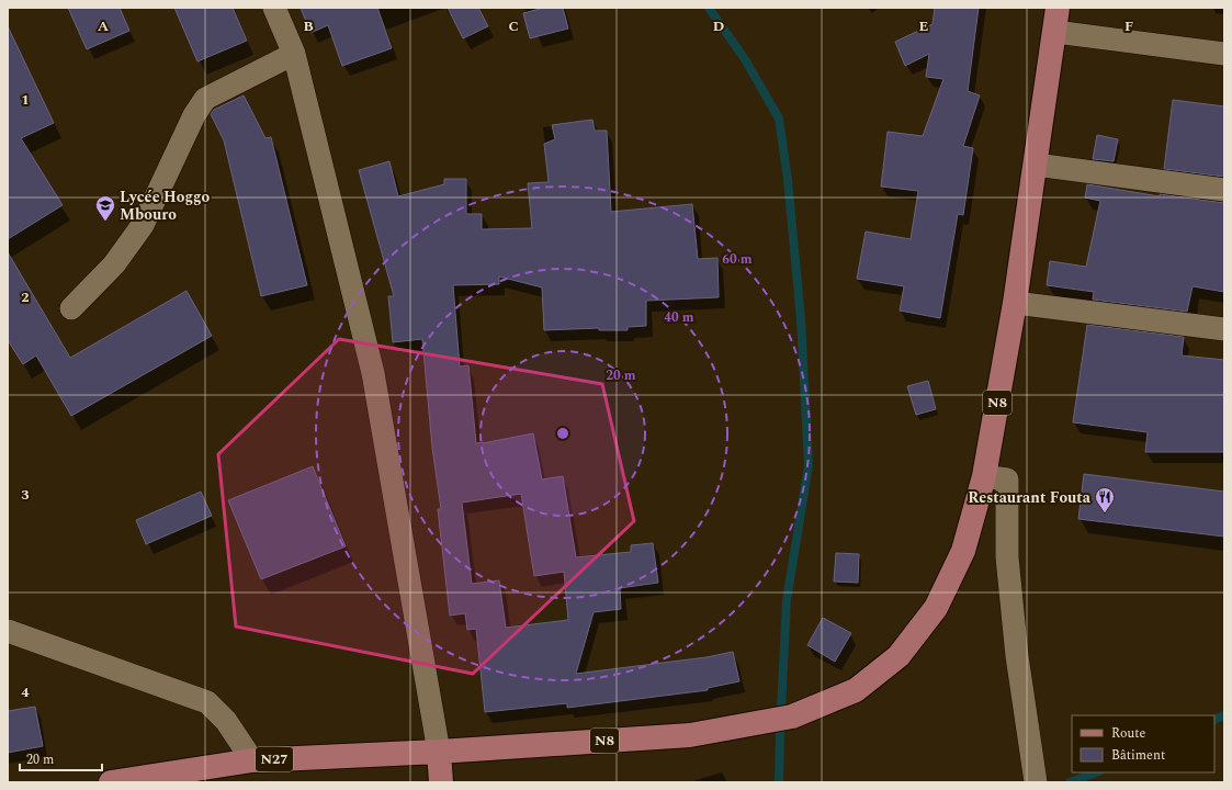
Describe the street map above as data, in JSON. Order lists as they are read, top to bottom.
{
  "streets": {
    "main road": ["N8", "N27"]
  },
  "crossings": [
    ["N8", "N27"]
  ],
  "places": {
    "school or university": ["Lycée Hoggo Mbouro"],
    "restaurant": ["Restaurant Fouta"]
  },
  "legend": ["Route", "Bâtiment"],
  "scale_bar": "20 m",
  "grid": {
    "columns": [
      "A",
      "B",
      "C",
      "D",
      "E",
      "F"
    ],
    "rows": [
      "1",
      "2",
      "3",
      "4"
    ]
  },
  "rings": ["60 m", "40 m", "20 m"]
}
